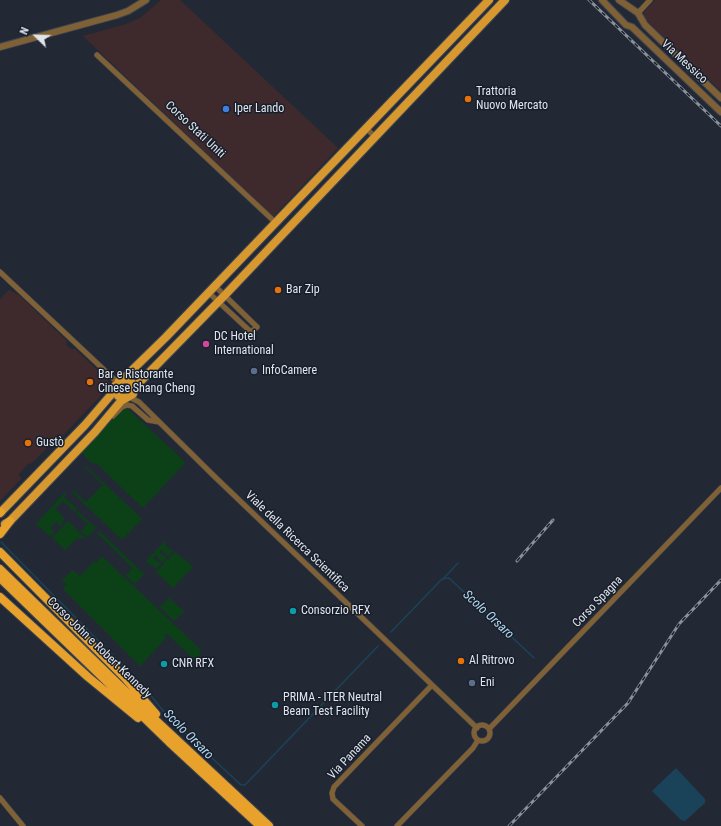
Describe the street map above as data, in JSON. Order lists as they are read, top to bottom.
{
  "streets": {
    "highway": ["Corso John e Robert Kennedy"],
    "street": [
      "Via Messico",
      "Corso Stati Uniti",
      "Viale della Ricerca Scientifica",
      "Corso Spagna",
      "Via Panama"
    ]
  },
  "crossings": [
    ["Viale della Ricerca Scientifica", "Corso Spagna"],
    ["Viale della Ricerca Scientifica", "Via Panama"]
  ],
  "water": ["Scolo Orsaro"],
  "places": [
    "Trattoria Nuovo Mercato",
    "Iper Lando",
    "Bar Zip",
    "DC Hotel International",
    "InfoCamere",
    "Bar e Ristorante Cinese Shang Cheng",
    "Gustò",
    "Consorzio RFX",
    "Al Ritrovo",
    "CNR RFX",
    "Eni",
    "PRIMA - ITER Neutral Beam Test Facility"
  ],
  "north": "top left"
}
